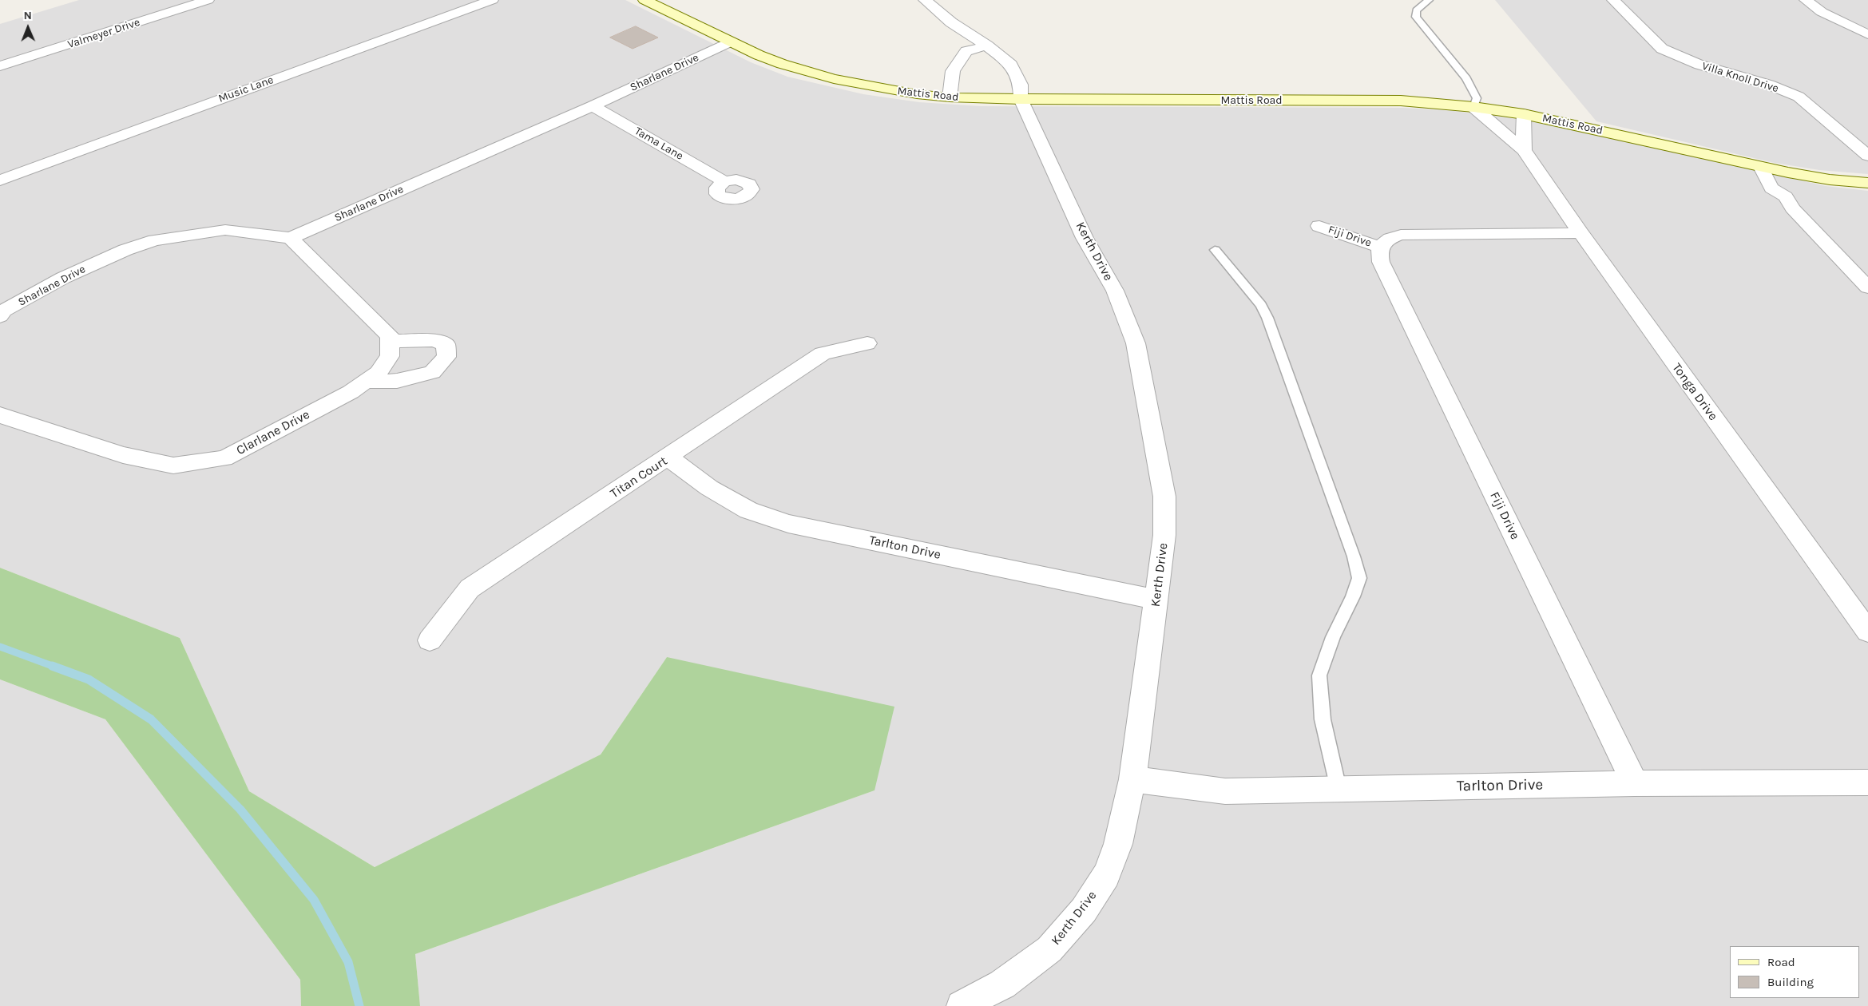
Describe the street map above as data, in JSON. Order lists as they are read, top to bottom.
{
  "streets": {
    "main road": ["Mattis Road"],
    "street": [
      "Valmeyer Drive",
      "Sharlane Drive",
      "Villa Knoll Drive",
      "Music Lane",
      "Tama Lane",
      "Fiji Drive",
      "Kerth Drive",
      "Tonga Drive",
      "Clarlane Drive",
      "Titan Court",
      "Tarlton Drive"
    ]
  },
  "crossings": [
    ["Sharlane Drive", "Mattis Road"],
    ["Sharlane Drive", "Tama Lane"],
    ["Mattis Road", "Kerth Drive"],
    ["Mattis Road", "Tonga Drive"],
    ["Fiji Drive", "Tonga Drive"],
    ["Fiji Drive", "Tarlton Drive"],
    ["Kerth Drive", "Tarlton Drive"],
    ["Titan Court", "Tarlton Drive"]
  ],
  "legend": ["Road", "Building"],
  "north": "top"
}
